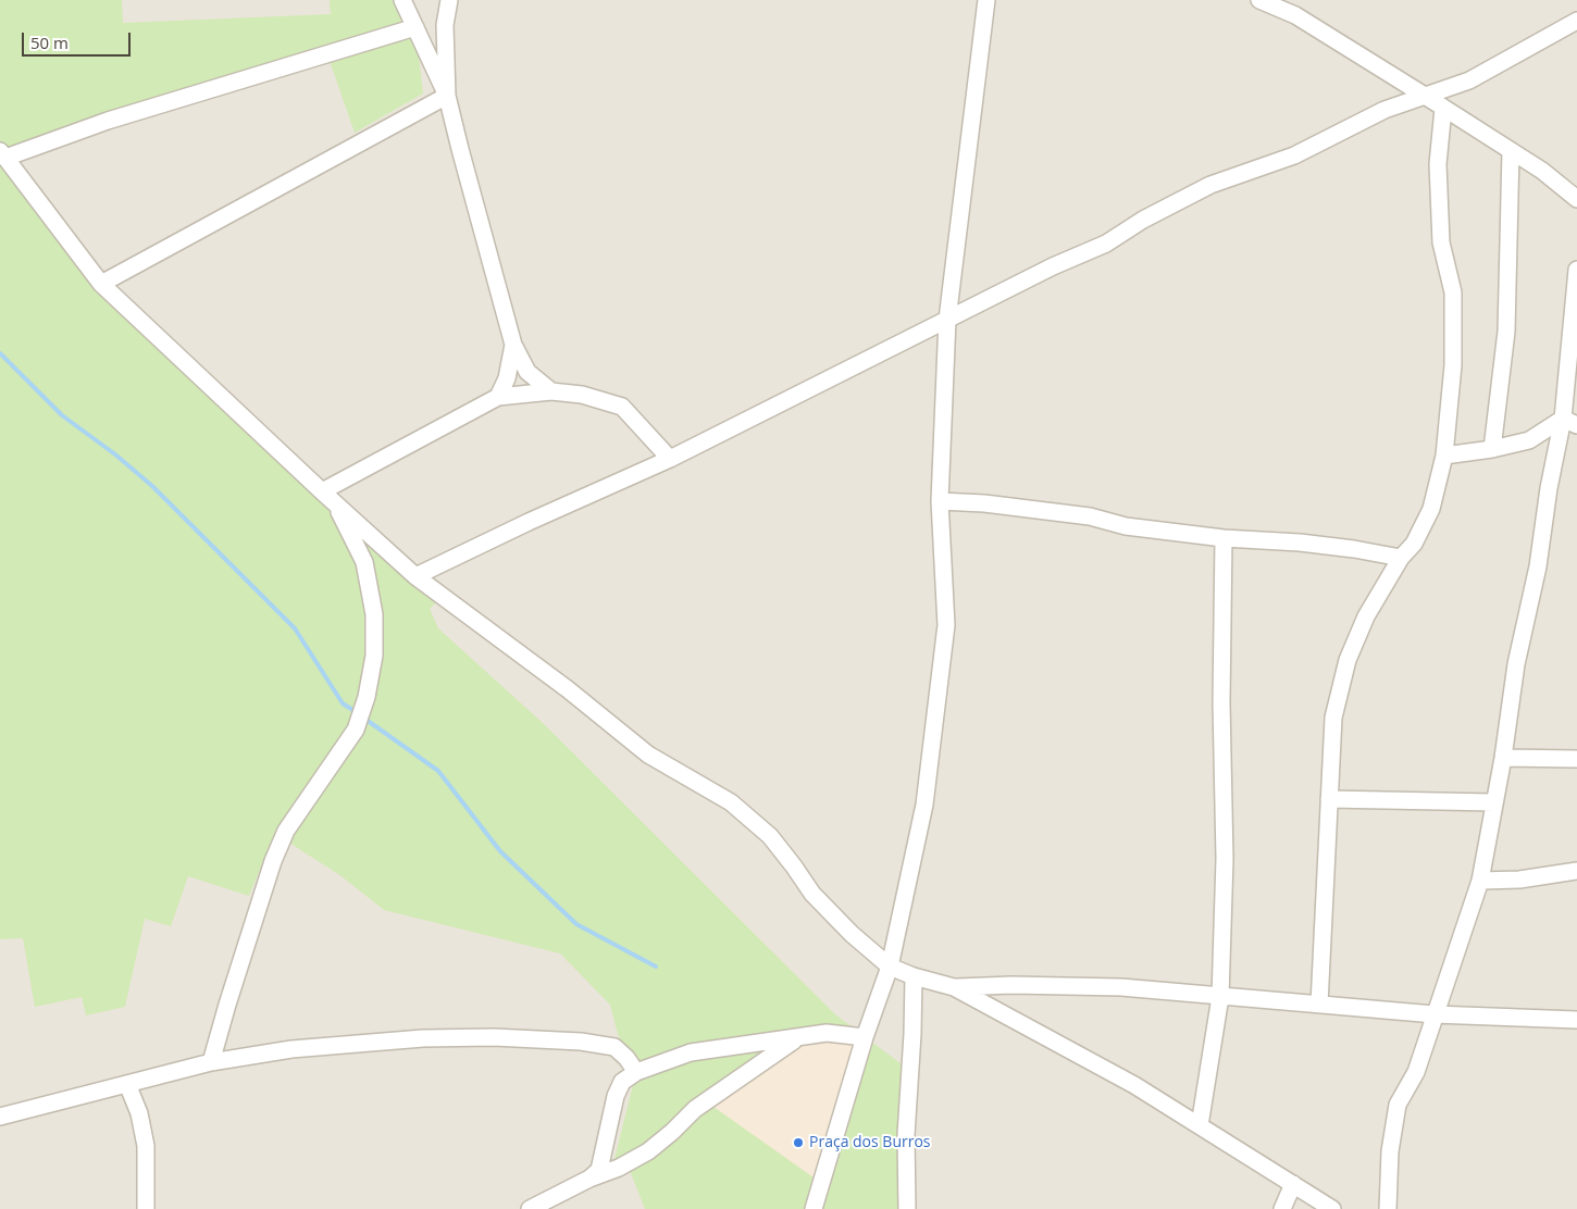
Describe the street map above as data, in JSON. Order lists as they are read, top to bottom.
{
  "places": ["Praça dos Burros"],
  "scale_bar": "50 m"
}
